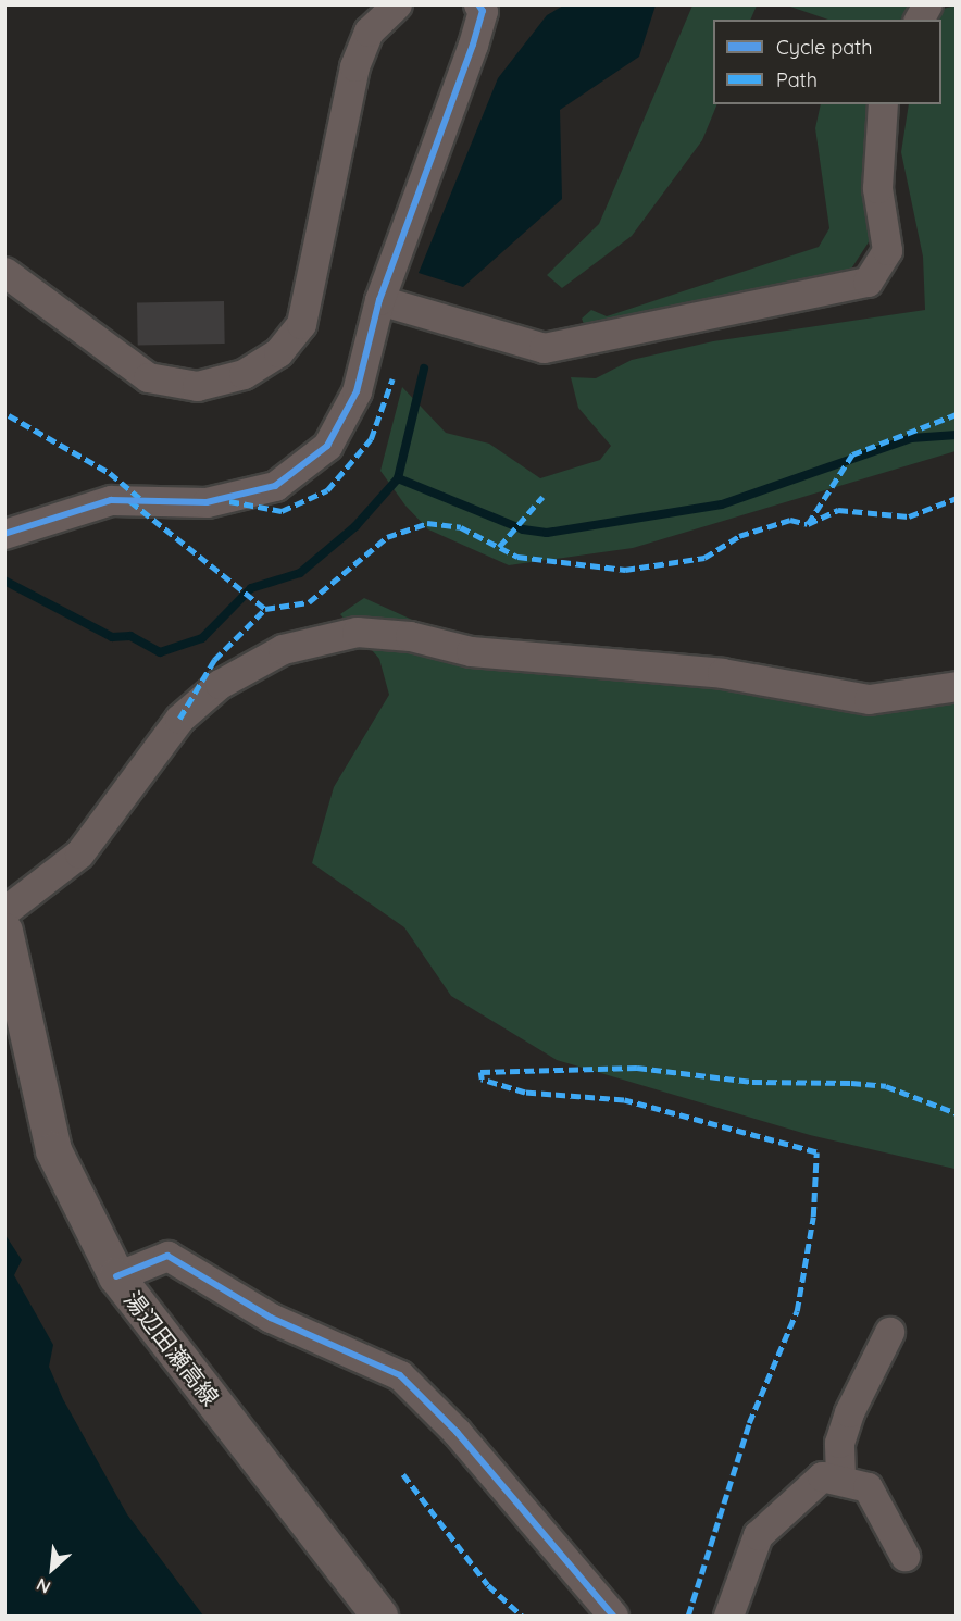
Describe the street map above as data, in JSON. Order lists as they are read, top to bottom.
{
  "streets": {
    "main road": ["湯辺田瀬高線"]
  },
  "legend": ["Cycle path", "Path"],
  "north": "bottom left"
}
